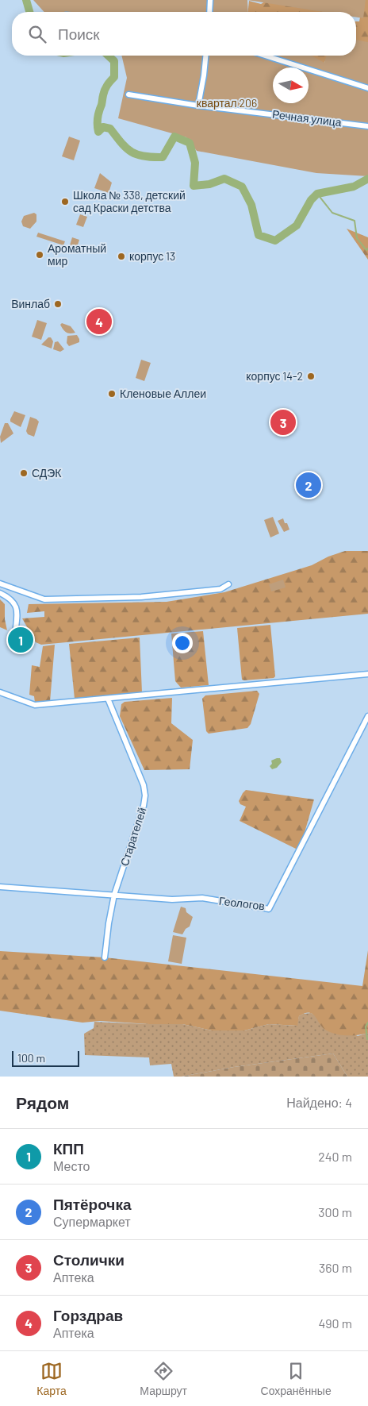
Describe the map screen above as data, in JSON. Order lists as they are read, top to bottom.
{
  "streets": {
    "street": ["Речная улица", "Старателей", "Геологов"]
  },
  "crossings": [
    ["Старателей", "Геологов"]
  ],
  "parks": ["квартал 206"],
  "places": [
    "Школа № 338, детский сад Краски детства",
    "Ароматный мир",
    "корпус 13",
    "Винлаб",
    "корпус 14-2",
    "Кленовые Аллеи",
    "СДЭК"
  ],
  "scale_bar": "100 m",
  "north": "right",
  "page": {
    "search": "Поиск",
    "pins": [
      "4",
      "3",
      "2",
      "1"
    ],
    "scale": "100 m",
    "heading": ["Рядом", "Найдено: 4"],
    "list": [
      {
        "mark": "1",
        "name": "КПП",
        "note": "Место",
        "value": "240 m"
      },
      {
        "mark": "2",
        "name": "Пятёрочка",
        "note": "Супермаркет",
        "value": "300 m"
      },
      {
        "mark": "3",
        "name": "Столички",
        "note": "Аптека",
        "value": "360 m"
      },
      {
        "mark": "4",
        "name": "Горздрав",
        "note": "Аптека",
        "value": "490 m"
      }
    ],
    "nav": ["Карта", "Маршрут", "Сохранённые"]
  }
}
